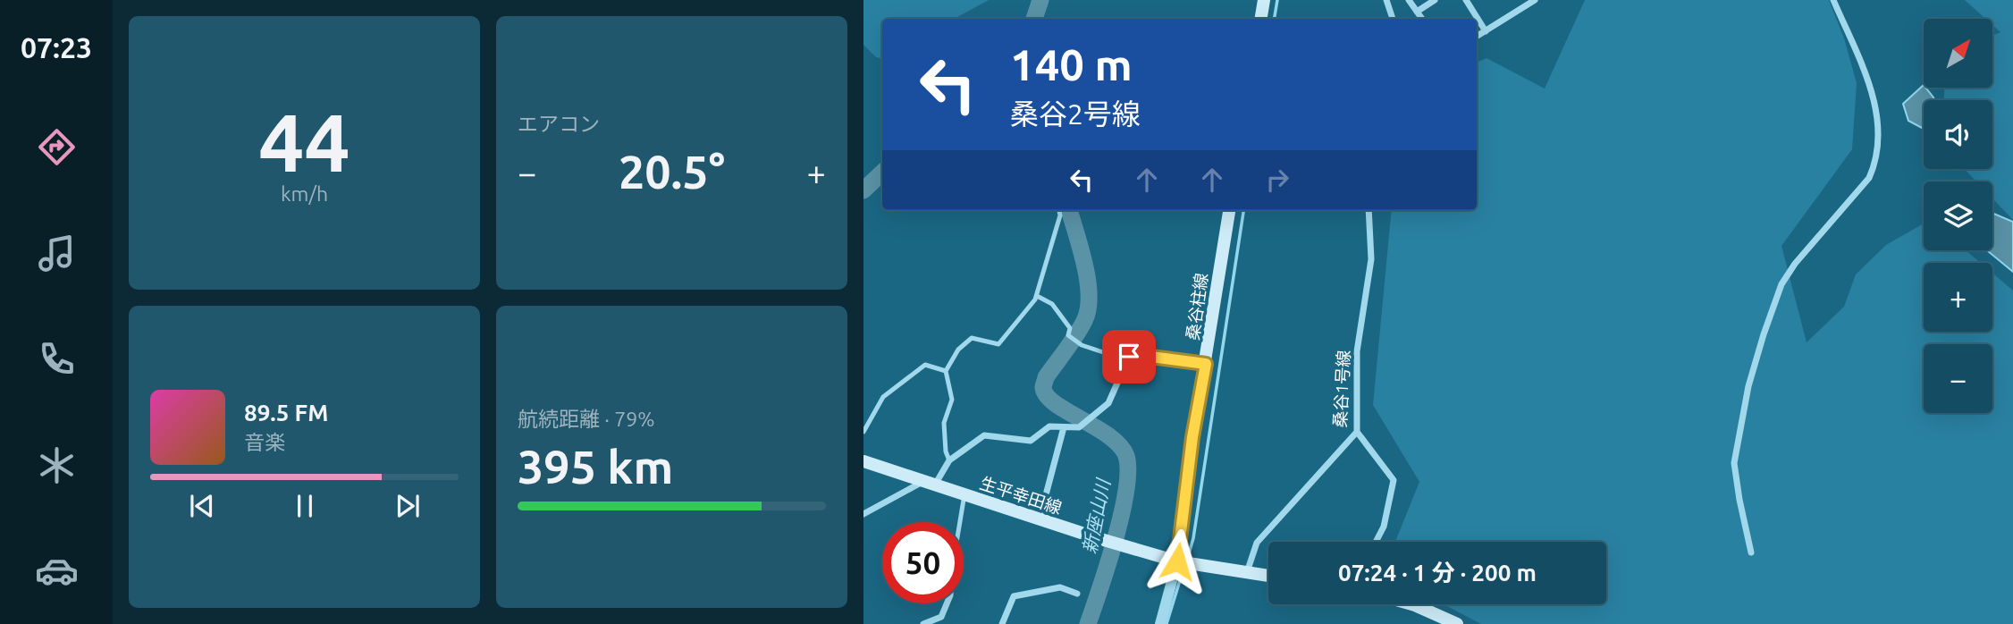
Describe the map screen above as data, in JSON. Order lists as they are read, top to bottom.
{
  "streets": {
    "main road": ["桑谷柱線", "生平幸田線"],
    "street": ["桑谷1号線"]
  },
  "crossings": [
    ["桑谷柱線", "生平幸田線"],
    ["桑谷1号線", "生平幸田線"]
  ],
  "water": ["新座山川"],
  "north": "top right",
  "page": {
    "tabs": "07:23",
    "tile": [
      ["44", "km/h"],
      "エアコン",
      ["航続距離 · 79%", "395 km"]
    ],
    "map_buttons": ["+", "−"],
    "turn": ["140 m", "桑谷2号線"],
    "heat": ["−", "20.5°", "+"],
    "song": ["89.5 FM", "音楽"],
    "limit": "50",
    "trip": "07:24 · 1 分 · 200 m"
  }
}
